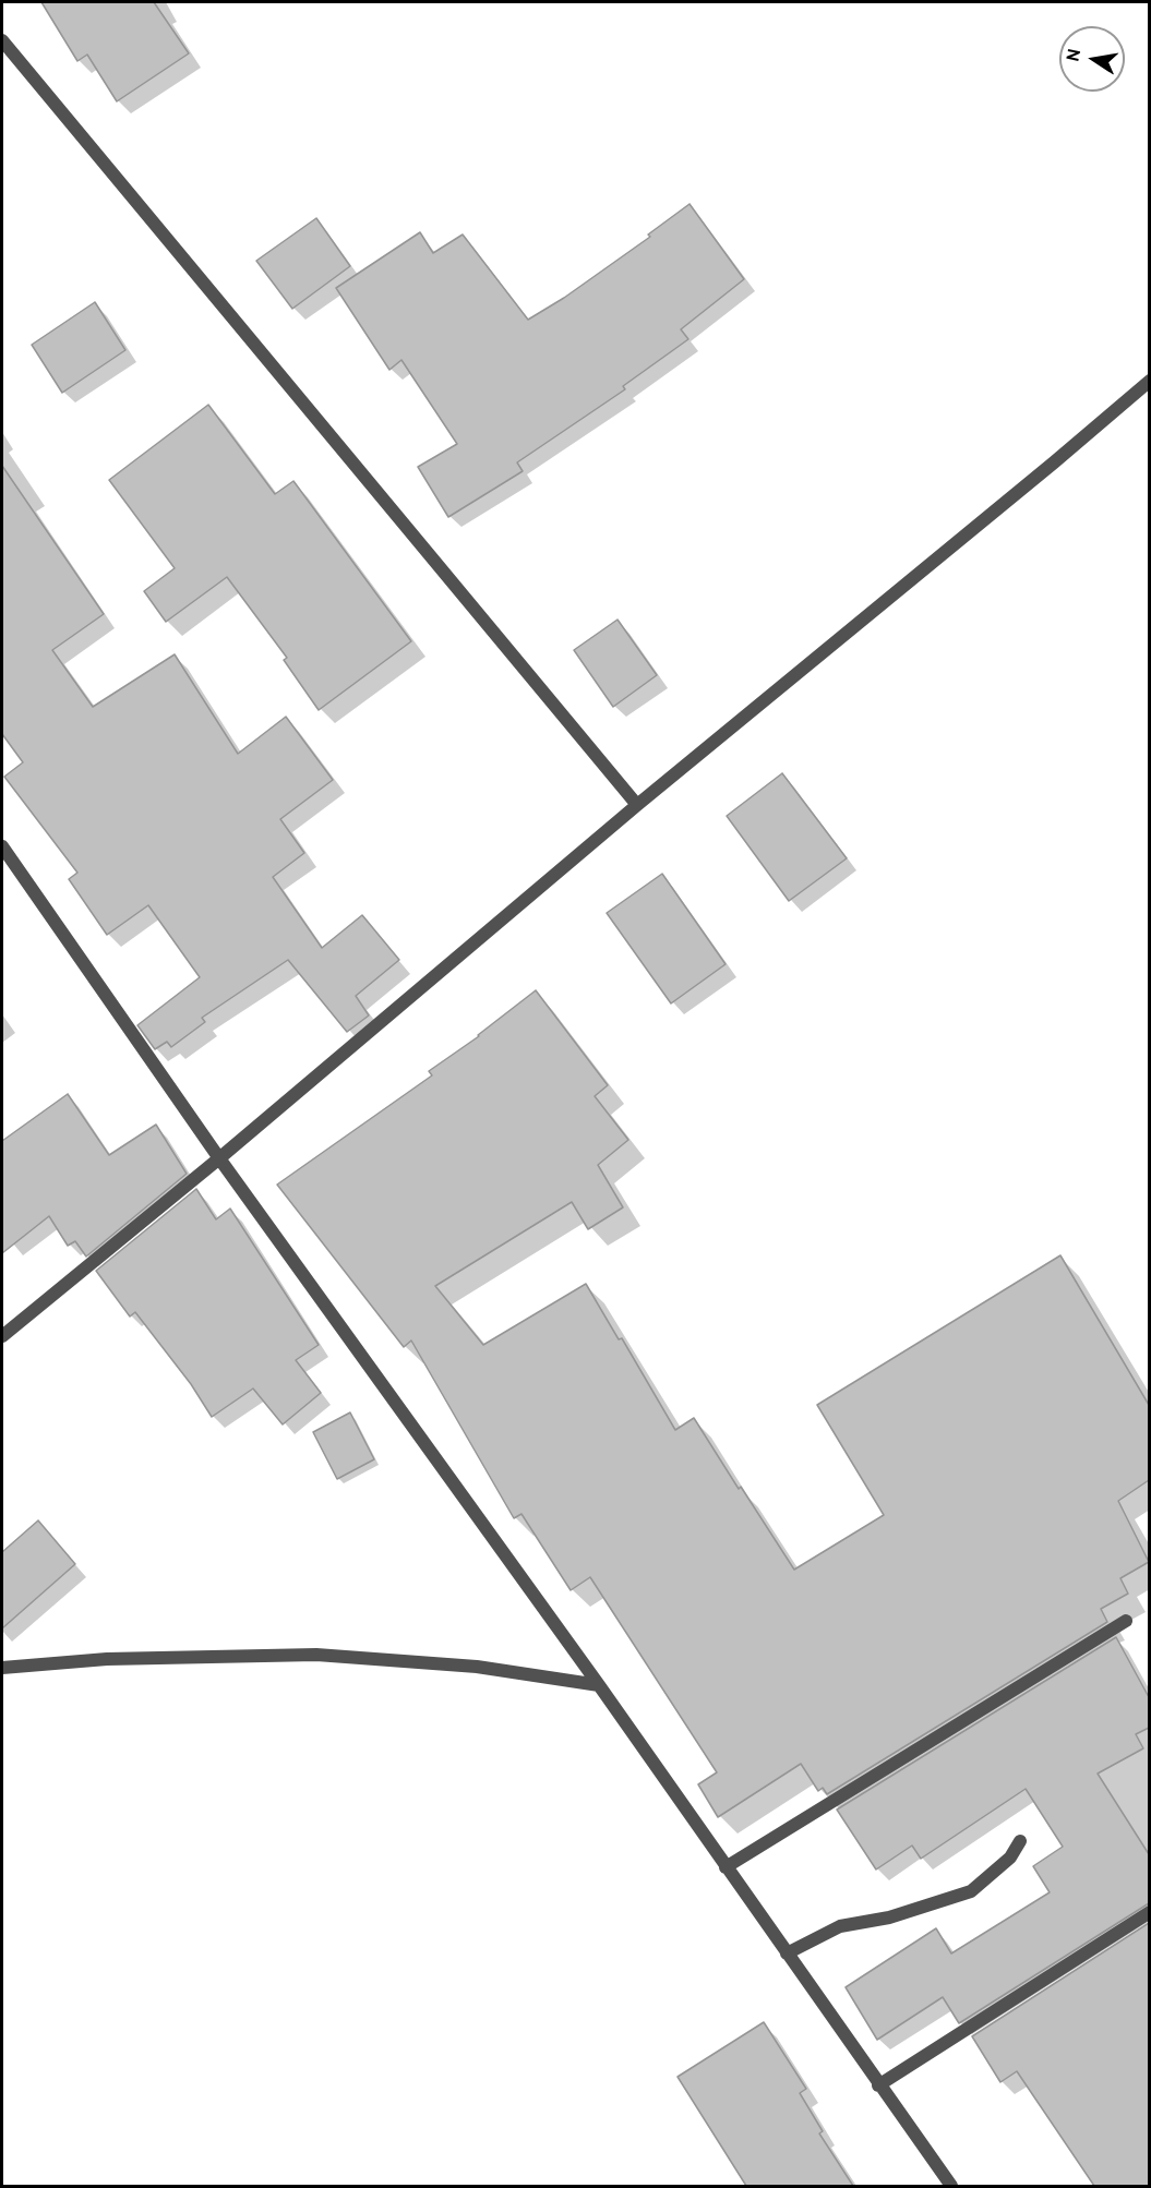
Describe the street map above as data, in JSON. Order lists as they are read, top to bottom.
{
  "north": "left"
}
